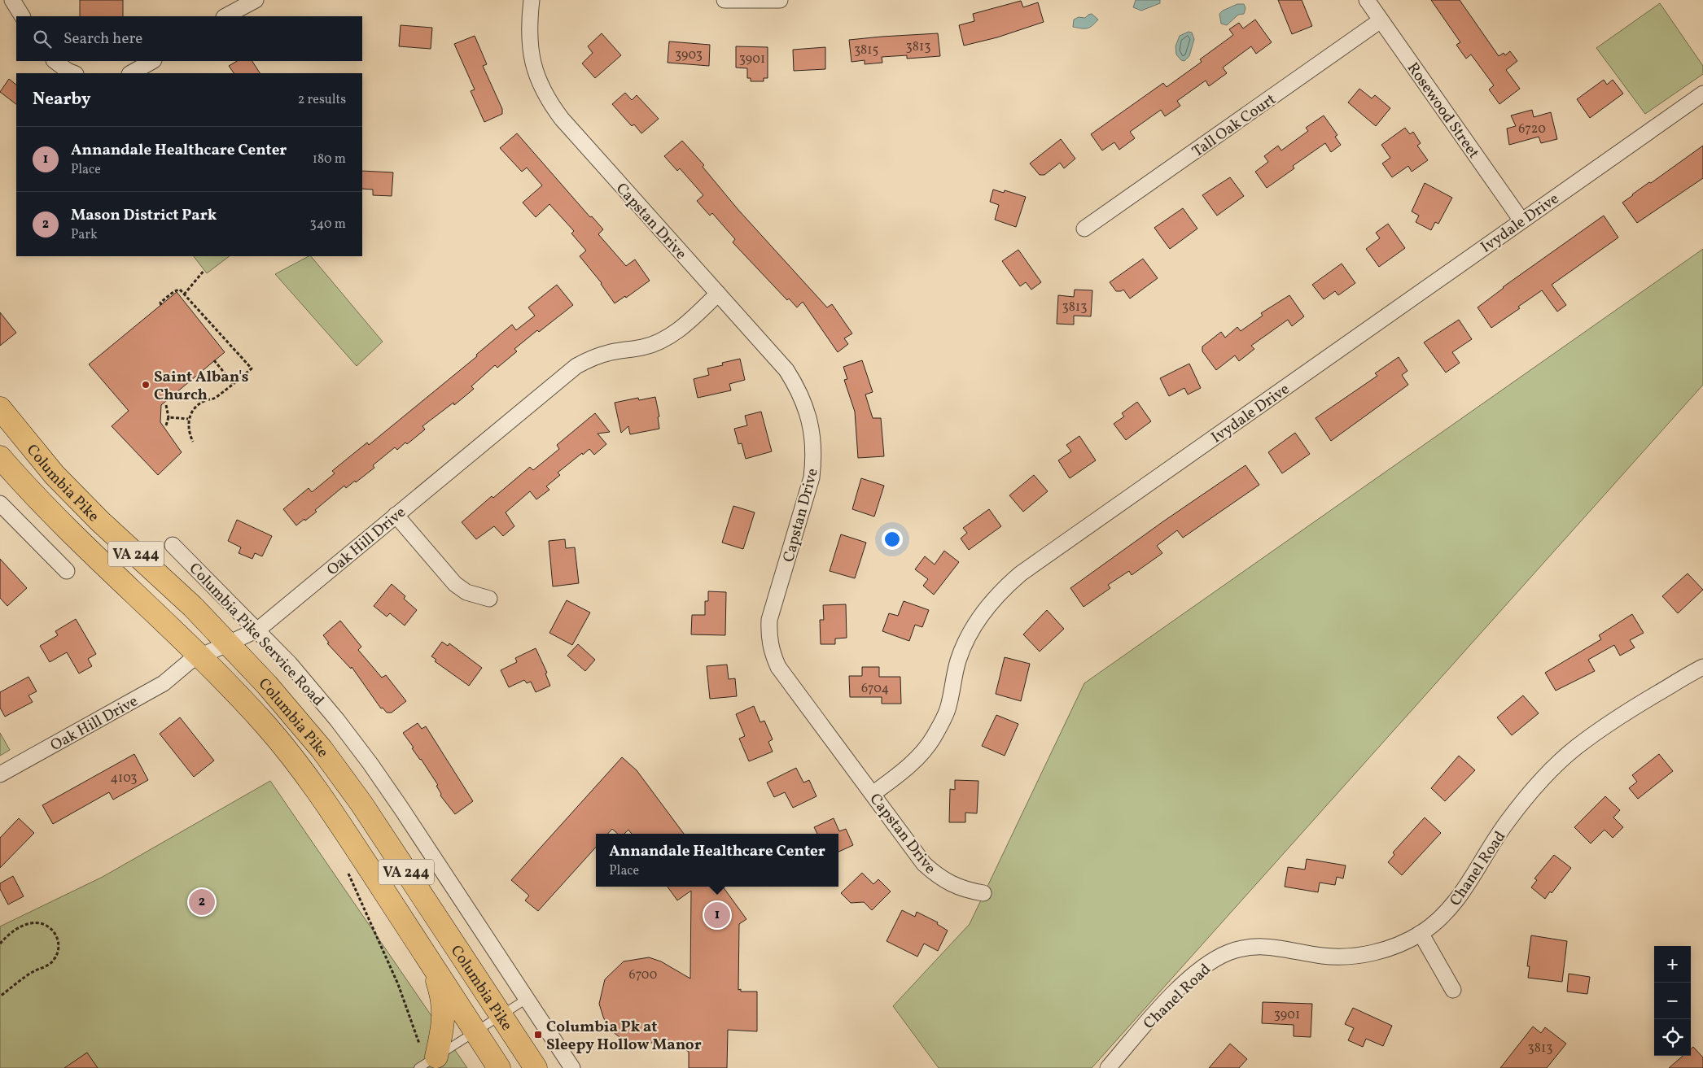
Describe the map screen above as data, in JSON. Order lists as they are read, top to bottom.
{
  "streets": {
    "main road": ["Columbia Pike", "VA 244"],
    "street": [
      "Rosewood Street",
      "Tall Oak Court",
      "Capstan Drive",
      "Ivydale Drive",
      "Oak Hill Drive",
      "Columbia Pike Service Road",
      "Chanel Road"
    ]
  },
  "crossings": [
    ["Rosewood Street", "Tall Oak Court"],
    ["Rosewood Street", "Ivydale Drive"],
    ["Capstan Drive", "Ivydale Drive"],
    ["Capstan Drive", "Oak Hill Drive"],
    ["Columbia Pike", "Oak Hill Drive"],
    ["Oak Hill Drive", "Columbia Pike Service Road"]
  ],
  "places": {
    "other": ["Saint Alban's Church"],
    "transit": ["Columbia Pk at Sleepy Hollow Manor"]
  },
  "house_numbers": [
    "3813",
    "3815",
    "3903",
    "3901",
    "6720",
    "3813",
    "6704",
    "4103",
    "6700",
    "3901",
    "3813"
  ],
  "page": {
    "search": "Search here",
    "heading": ["Nearby", "2 results"],
    "list": [
      {
        "mark": "1",
        "name": "Annandale Healthcare Center",
        "note": "Place",
        "value": "180 m"
      },
      {
        "mark": "2",
        "name": "Mason District Park",
        "note": "Park",
        "value": "340 m"
      }
    ],
    "popup": ["Annandale Healthcare Center", "Place"],
    "pins": ["2", "1"],
    "map_buttons": ["+", "−"]
  }
}
